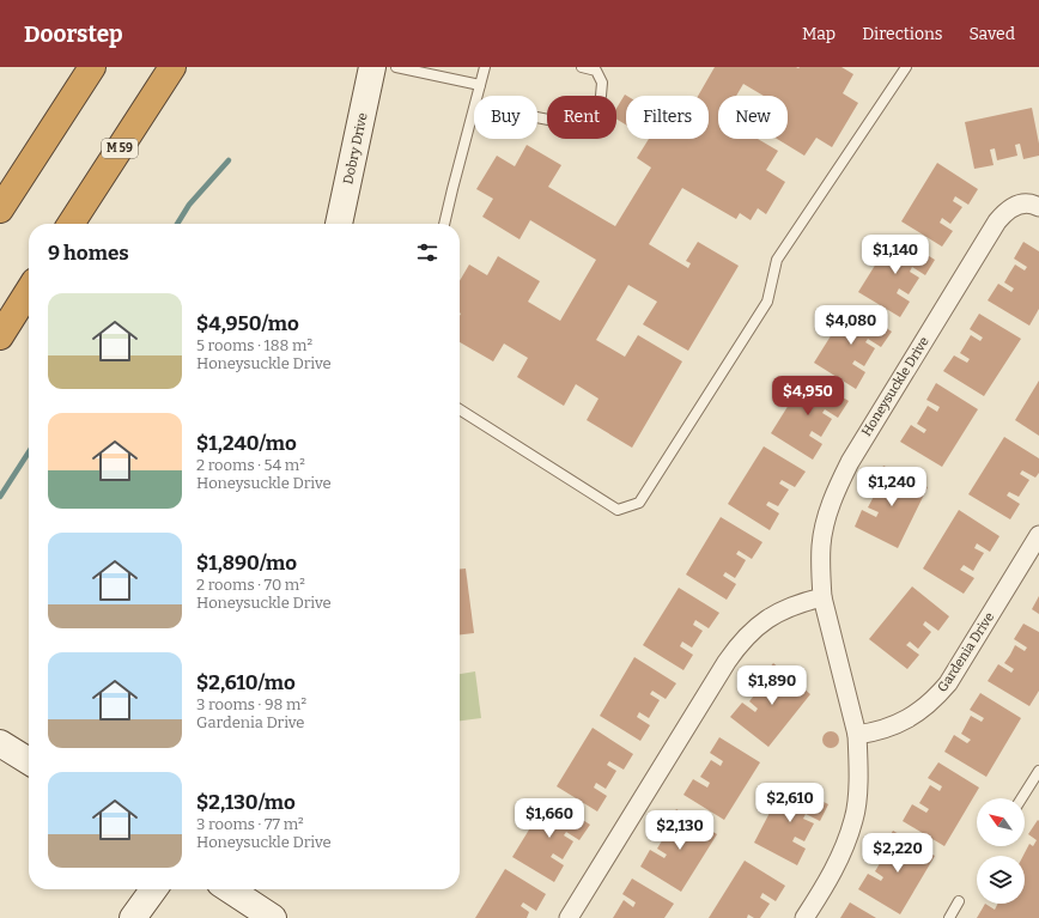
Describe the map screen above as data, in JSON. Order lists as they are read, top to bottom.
{
  "streets": {
    "highway": ["M 59"],
    "street": ["Dobry Drive", "Honeysuckle Drive", "Gardenia Drive"]
  },
  "crossings": [
    ["Honeysuckle Drive", "Gardenia Drive"]
  ],
  "north": "top left",
  "page": {
    "header": "Doorstep",
    "nav": ["Map", "Directions", "Saved"],
    "chip": [
      "Buy",
      "Rent",
      "Filters",
      "New"
    ],
    "heading": "9 homes",
    "price": [
      "$1,140",
      "$4,080",
      "$4,950",
      "$1,240",
      "$1,890",
      "$2,610",
      "$1,660",
      "$2,130",
      "$2,220"
    ],
    "list": [
      {
        "name": "$4,950/mo",
        "note": "5 rooms · 188 m² · Honeysuckle Drive"
      },
      {
        "name": "$1,240/mo",
        "note": "2 rooms · 54 m² · Honeysuckle Drive"
      },
      {
        "name": "$1,890/mo",
        "note": "2 rooms · 70 m² · Honeysuckle Drive"
      },
      {
        "name": "$2,610/mo",
        "note": "3 rooms · 98 m² · Gardenia Drive"
      },
      {
        "name": "$2,130/mo",
        "note": "3 rooms · 77 m² · Honeysuckle Drive"
      }
    ]
  }
}
